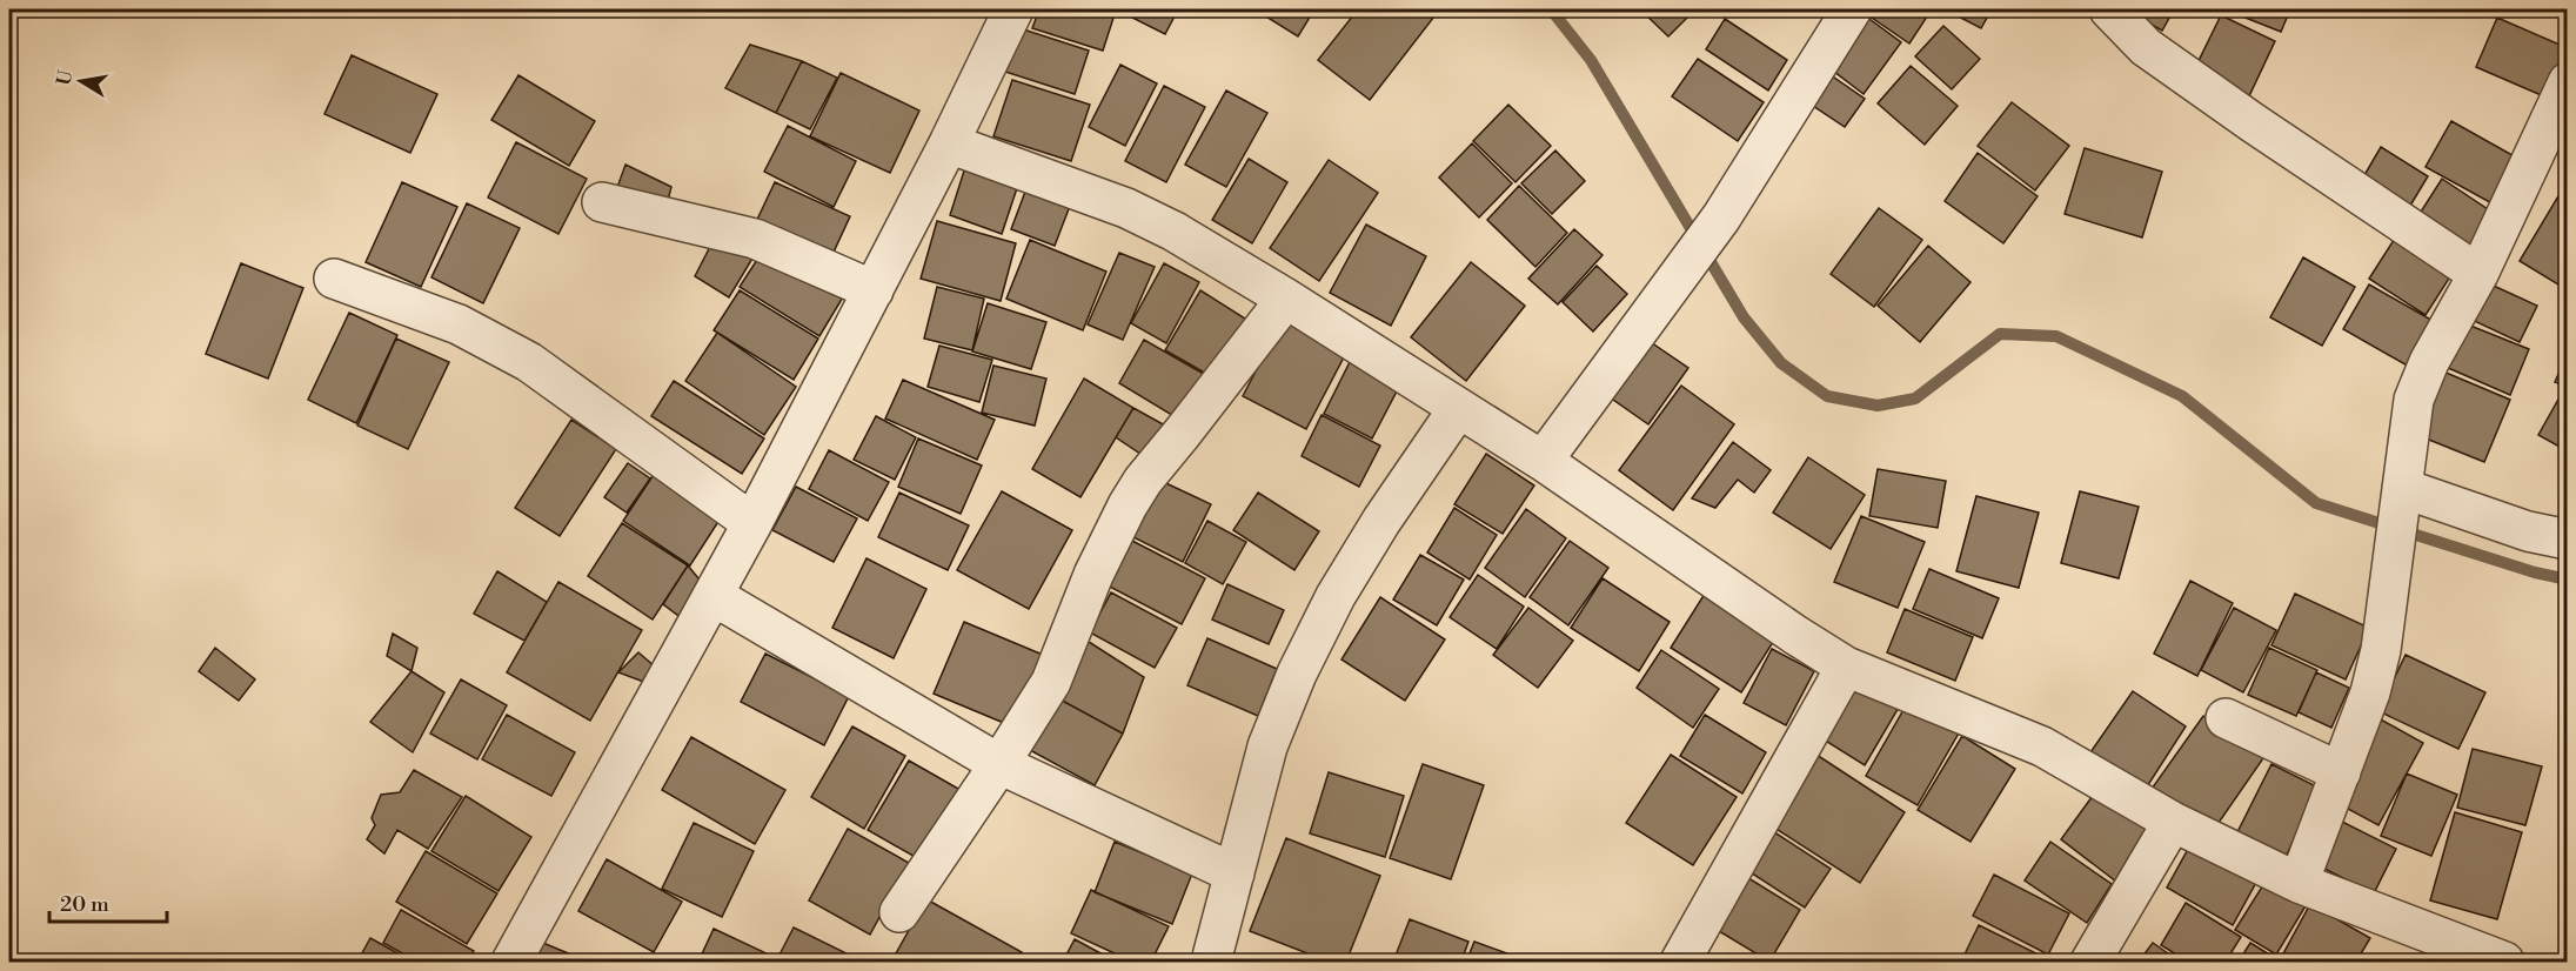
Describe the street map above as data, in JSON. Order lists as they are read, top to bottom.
{
  "scale_bar": "20 m",
  "north": "left"
}
